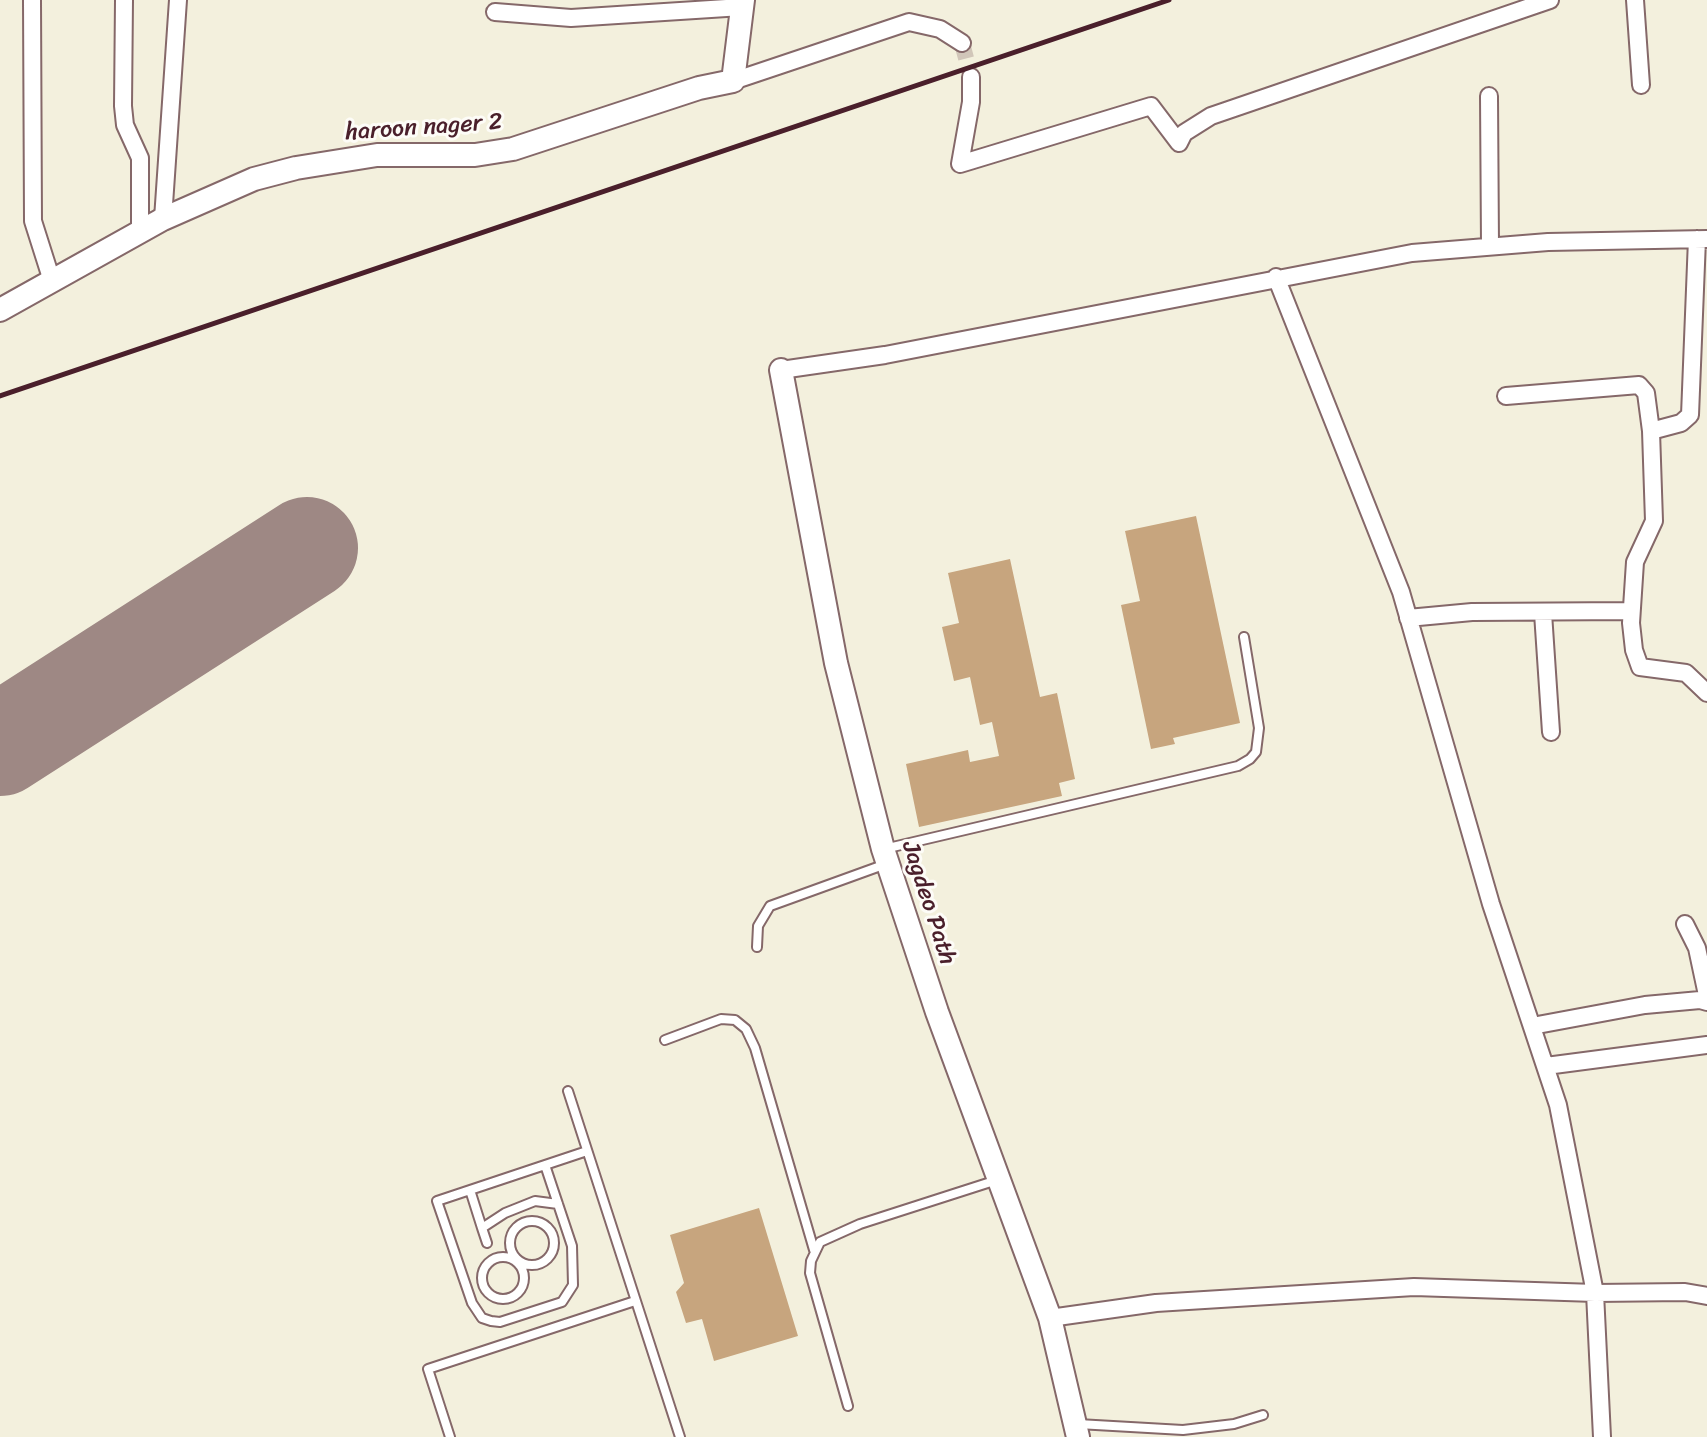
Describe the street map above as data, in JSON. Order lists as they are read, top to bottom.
{
  "streets": {
    "main road": ["haroon nager 2", "Jagdeo Path"]
  }
}
